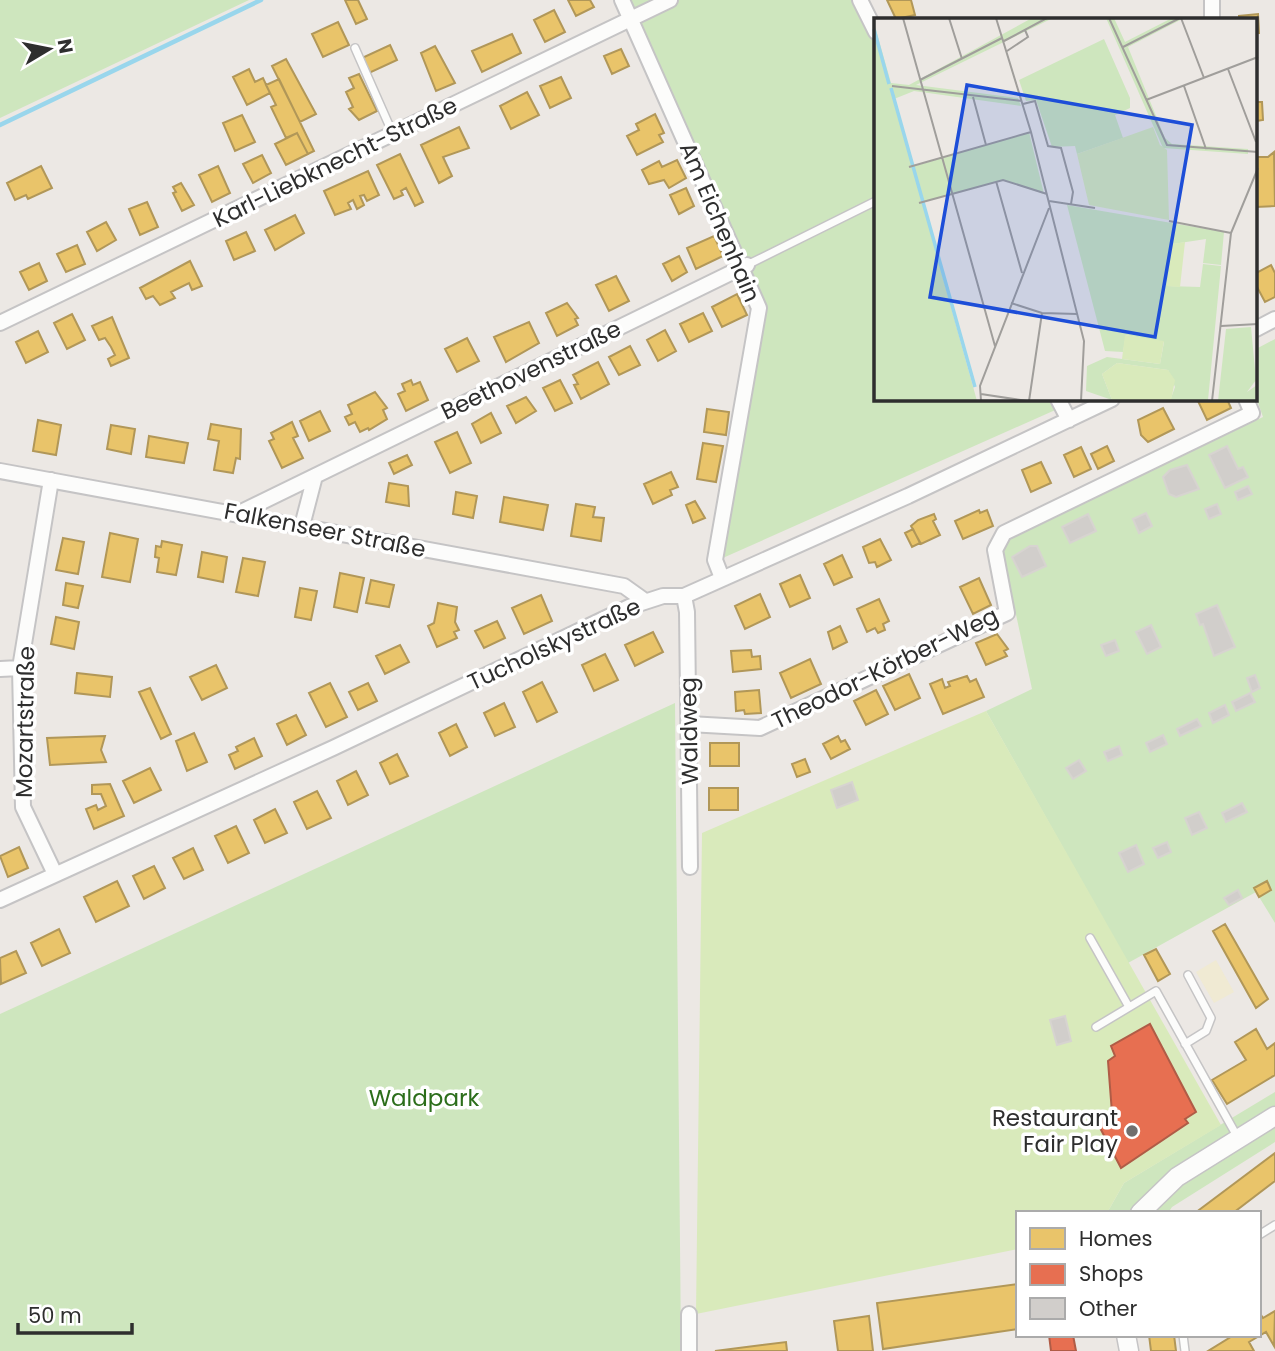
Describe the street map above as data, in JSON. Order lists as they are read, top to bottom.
{
  "streets": {
    "street": [
      "Karl-Liebknecht-Straße",
      "Am Eichenhain",
      "Beethovenstraße",
      "Falkenseer Straße",
      "Tucholskystraße",
      "Theodor-Körber-Weg",
      "Mozartstraße",
      "Waldweg"
    ]
  },
  "crossings": [
    ["Karl-Liebknecht-Straße", "Am Eichenhain"],
    ["Am Eichenhain", "Beethovenstraße"],
    ["Am Eichenhain", "Tucholskystraße"],
    ["Beethovenstraße", "Falkenseer Straße"],
    ["Falkenseer Straße", "Tucholskystraße"],
    ["Falkenseer Straße", "Mozartstraße"],
    ["Tucholskystraße", "Mozartstraße"],
    ["Tucholskystraße", "Waldweg"],
    ["Theodor-Körber-Weg", "Waldweg"]
  ],
  "parks": ["Waldpark"],
  "places": ["Restaurant Fair Play"],
  "legend": ["Homes", "Shops", "Other"],
  "scale_bar": "50 m",
  "north": "right"
}
